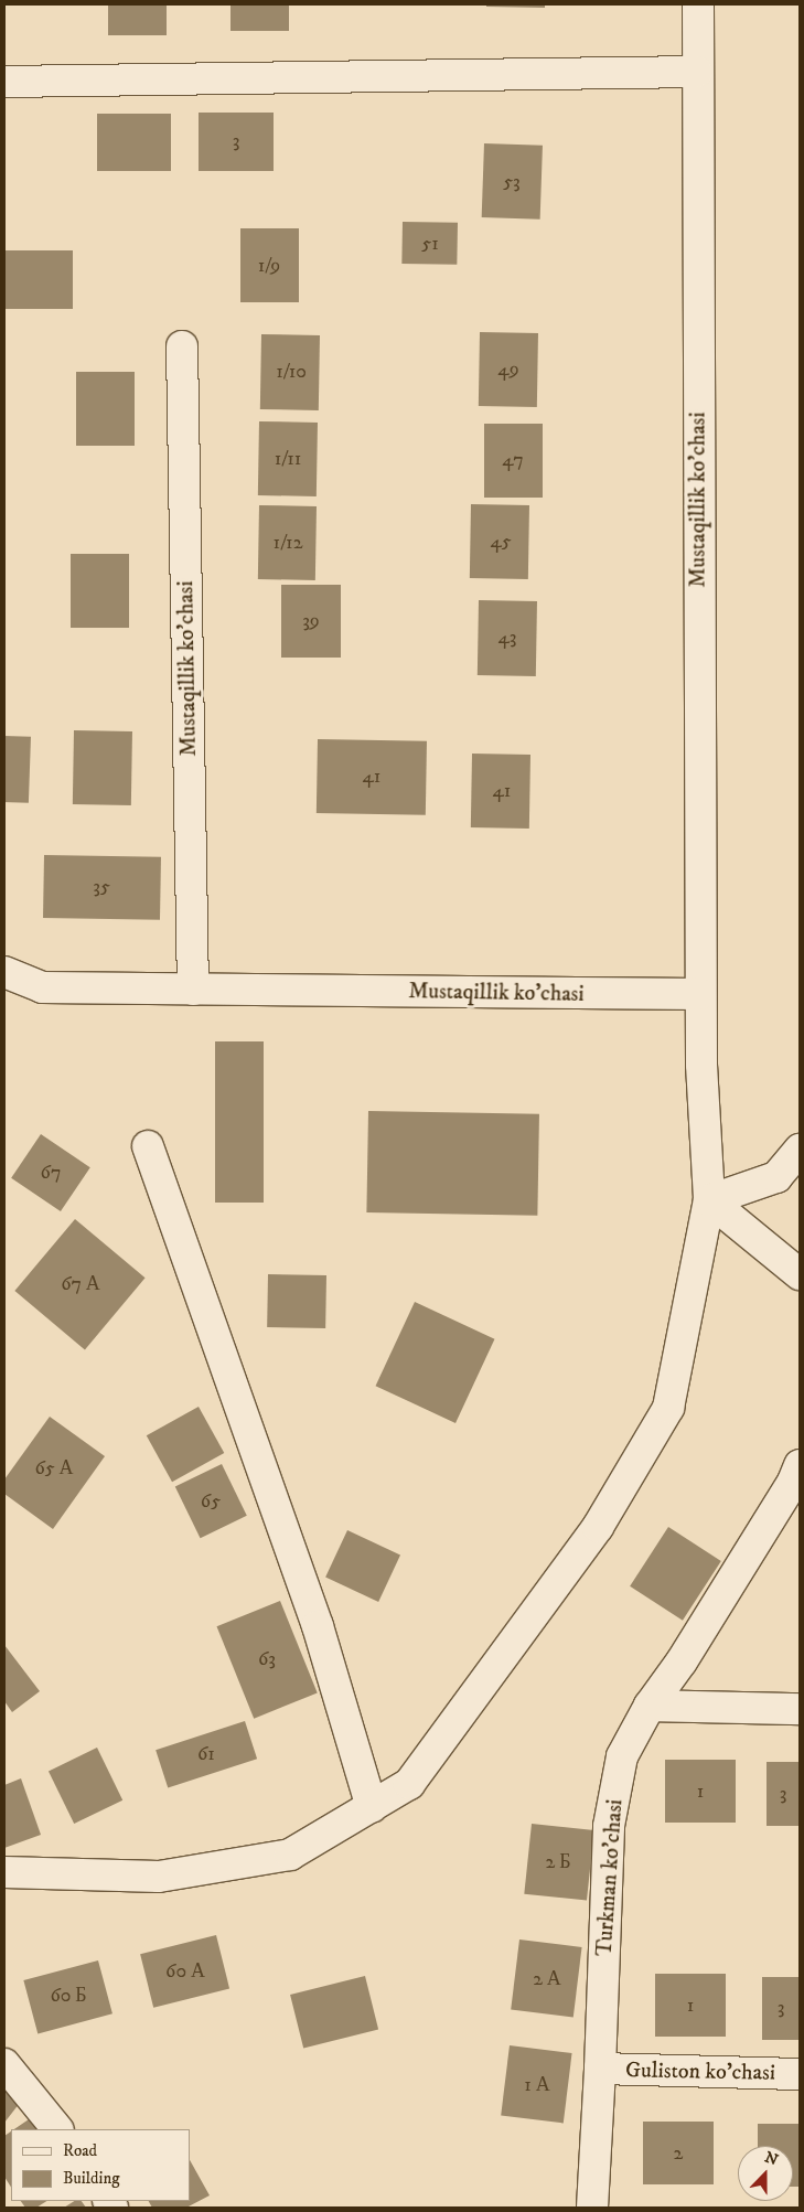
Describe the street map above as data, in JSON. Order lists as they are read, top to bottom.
{
  "streets": {
    "street": ["Mustaqillik ko'chasi", "Turkman ko'chasi", "Guliston ko'chasi"]
  },
  "crossings": [
    ["Turkman ko'chasi", "Guliston ko'chasi"]
  ],
  "house_numbers": [
    "3",
    "53",
    "51",
    "1/9",
    "49",
    "1/10",
    "1/11",
    "47",
    "45",
    "1/12",
    "39",
    "43",
    "41",
    "41",
    "35",
    "67",
    "67 А",
    "65 А",
    "65",
    "63",
    "61",
    "1",
    "3",
    "2 Б",
    "60 А",
    "2 А",
    "60 Б",
    "1",
    "3",
    "1 А",
    "2"
  ],
  "legend": ["Road", "Building"],
  "north": "top"
}
